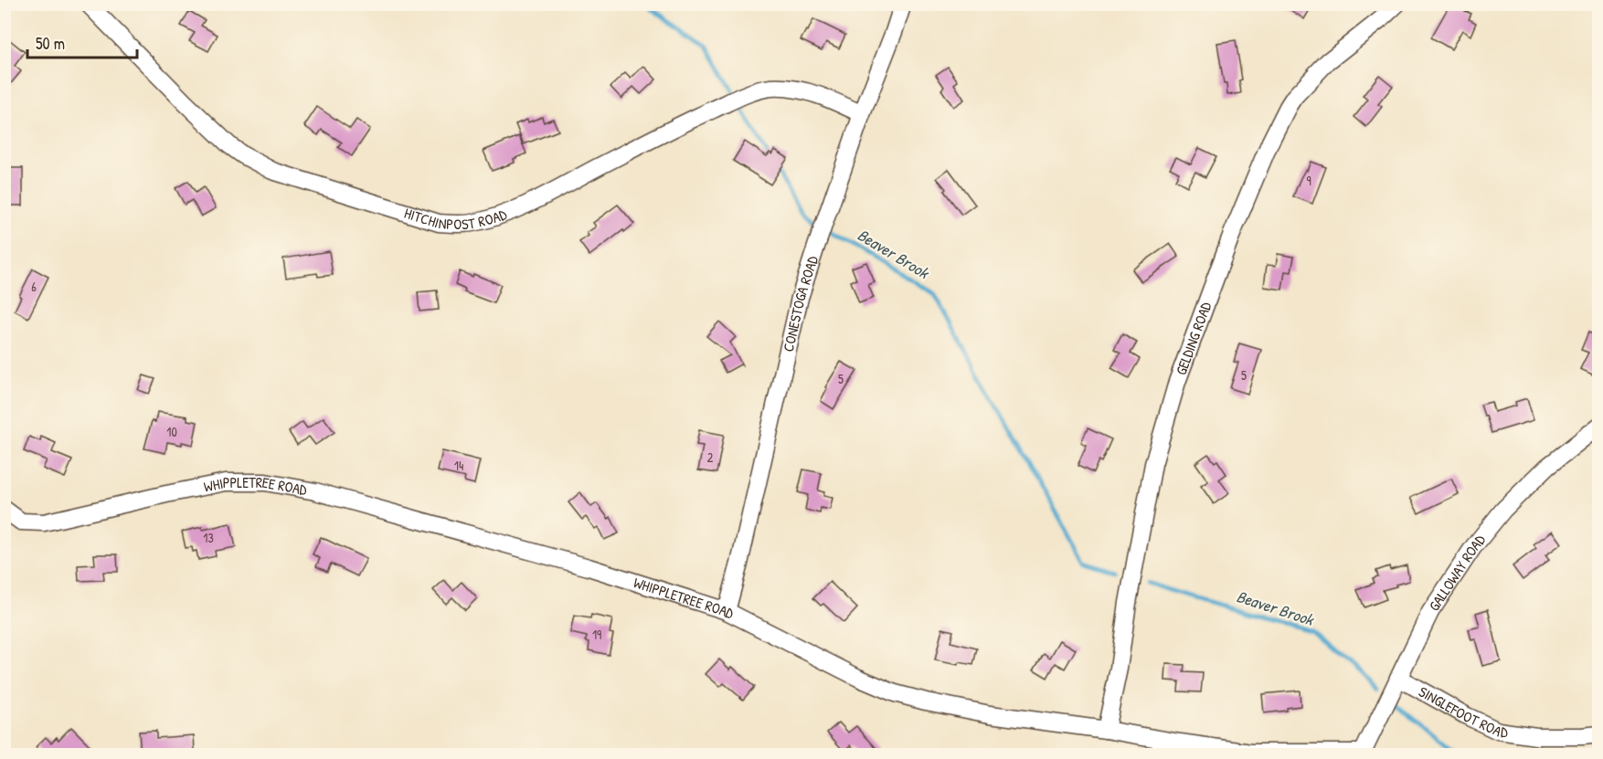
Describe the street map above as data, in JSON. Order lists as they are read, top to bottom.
{
  "streets": {
    "street": [
      "HITCHINPOST ROAD",
      "CONESTOGA ROAD",
      "GELDING ROAD",
      "WHIPPLETREE ROAD",
      "GALLOWAY ROAD",
      "SINGLEFOOT ROAD"
    ]
  },
  "crossings": [
    ["HITCHINPOST ROAD", "CONESTOGA ROAD"],
    ["CONESTOGA ROAD", "WHIPPLETREE ROAD"],
    ["GELDING ROAD", "WHIPPLETREE ROAD"],
    ["WHIPPLETREE ROAD", "GALLOWAY ROAD"],
    ["GALLOWAY ROAD", "SINGLEFOOT ROAD"]
  ],
  "water": ["Beaver Brook"],
  "house_numbers": [
    "9",
    "6",
    "5",
    "5",
    "10",
    "2",
    "14",
    "13",
    "19"
  ],
  "scale_bar": "50 m"
}
